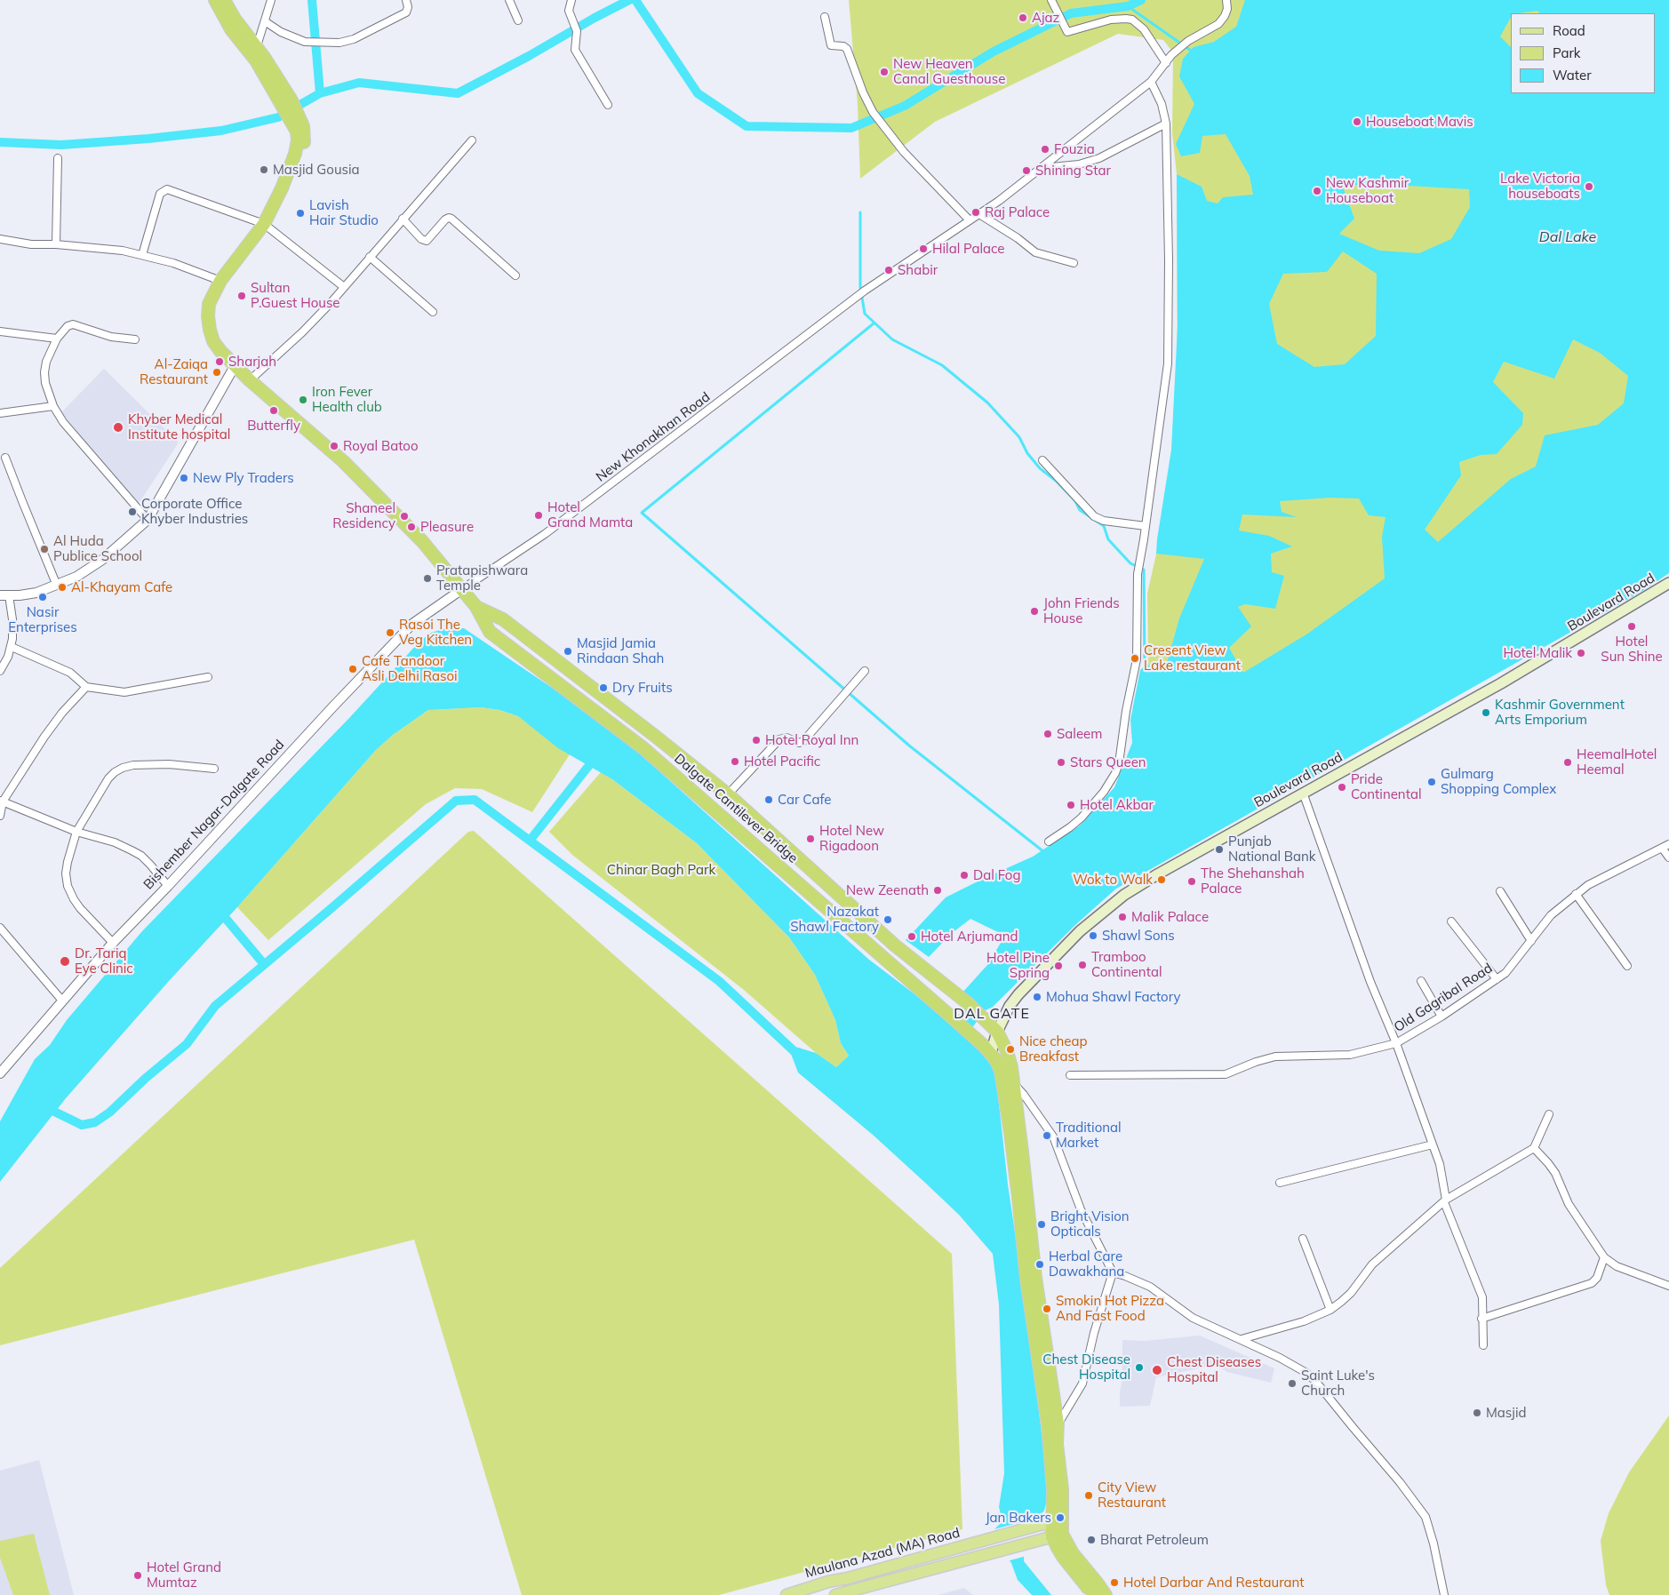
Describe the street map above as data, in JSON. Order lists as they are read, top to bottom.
{
  "streets": {
    "highway": ["Dalgate Cantilever Bridge"],
    "main road": ["Boulevard Road", "Maulana Azad (MA) Road"],
    "street": ["New Khonakhan Road", "Bishember Nagar-Dalgate Road", "Old Gagribal Road"]
  },
  "crossings": [
    ["New Khonakhan Road", "Dalgate Cantilever Bridge"],
    ["New Khonakhan Road", "Bishember Nagar-Dalgate Road"],
    ["Boulevard Road", "Dalgate Cantilever Bridge"],
    ["Dalgate Cantilever Bridge", "Bishember Nagar-Dalgate Road"]
  ],
  "districts": ["DAL GATE"],
  "water": ["Dal Lake"],
  "parks": ["Chinar Bagh Park"],
  "places": [
    "Ajaz",
    "New Heaven Canal Guesthouse",
    "Houseboat Mavis",
    "Fouzia",
    "Masjid Gousia",
    "Shining Star",
    "Lake Victoria houseboats",
    "New Kashmir Houseboat",
    "Raj Palace",
    "Lavish Hair Studio",
    "Hilal Palace",
    "Shabir",
    "Sultan P.Guest House",
    "Sharjah",
    "Al-Zaiqa Restaurant",
    "Iron Fever Health club",
    "Butterfly",
    "Khyber Medical Institute hospital",
    "Royal Batoo",
    "New Ply Traders",
    "Corporate Office Khyber Industries",
    "Hotel Grand Mamta",
    "Shaneel Residency",
    "Pleasure",
    "Al Huda Publice School",
    "Pratapishwara Temple",
    "Al-Khayam Cafe",
    "Nasir Enterprises",
    "John Friends House",
    "Hotel Sun Shine",
    "Rasoi The Veg Kitchen",
    "Masjid Jamia Rindaan Shah",
    "Hotel Malik",
    "Cresent View Lake restaurant",
    "Cafe Tandoor Asli Delhi Rasoi",
    "Dry Fruits",
    "Kashmir Government Arts Emporium",
    "Saleem",
    "Hotel Royal Inn",
    "Hotel Pacific",
    "Stars Queen",
    "HeemalHotel Heemal",
    "Gulmarg Shopping Complex",
    "Pride Continental",
    "Car Cafe",
    "Hotel Akbar",
    "Hotel New Rigadoon",
    "Punjab National Bank",
    "Dal Fog",
    "Wok to Walk",
    "The Shehanshah Palace",
    "New Zeenath",
    "Malik Palace",
    "Nazakat Shawl Factory",
    "Shawl Sons",
    "Hotel Arjumand",
    "Dr. Tariq Eye Clinic",
    "Tramboo Continental",
    "Hotel Pine Spring",
    "Mohua Shawl Factory",
    "Nice cheap Breakfast",
    "Traditional Market",
    "Bright Vision Opticals",
    "Herbal Care Dawakhana",
    "Smokin Hot Pizza And Fast Food",
    "Chest Disease Hospital",
    "Chest Diseases Hospital",
    "Saint Luke's Church",
    "Masjid",
    "City View Restaurant",
    "Jan Bakers",
    "Bharat Petroleum",
    "Hotel Grand Mumtaz",
    "Hotel Darbar And Restaurant"
  ],
  "legend": ["Road", "Park", "Water"]
}
